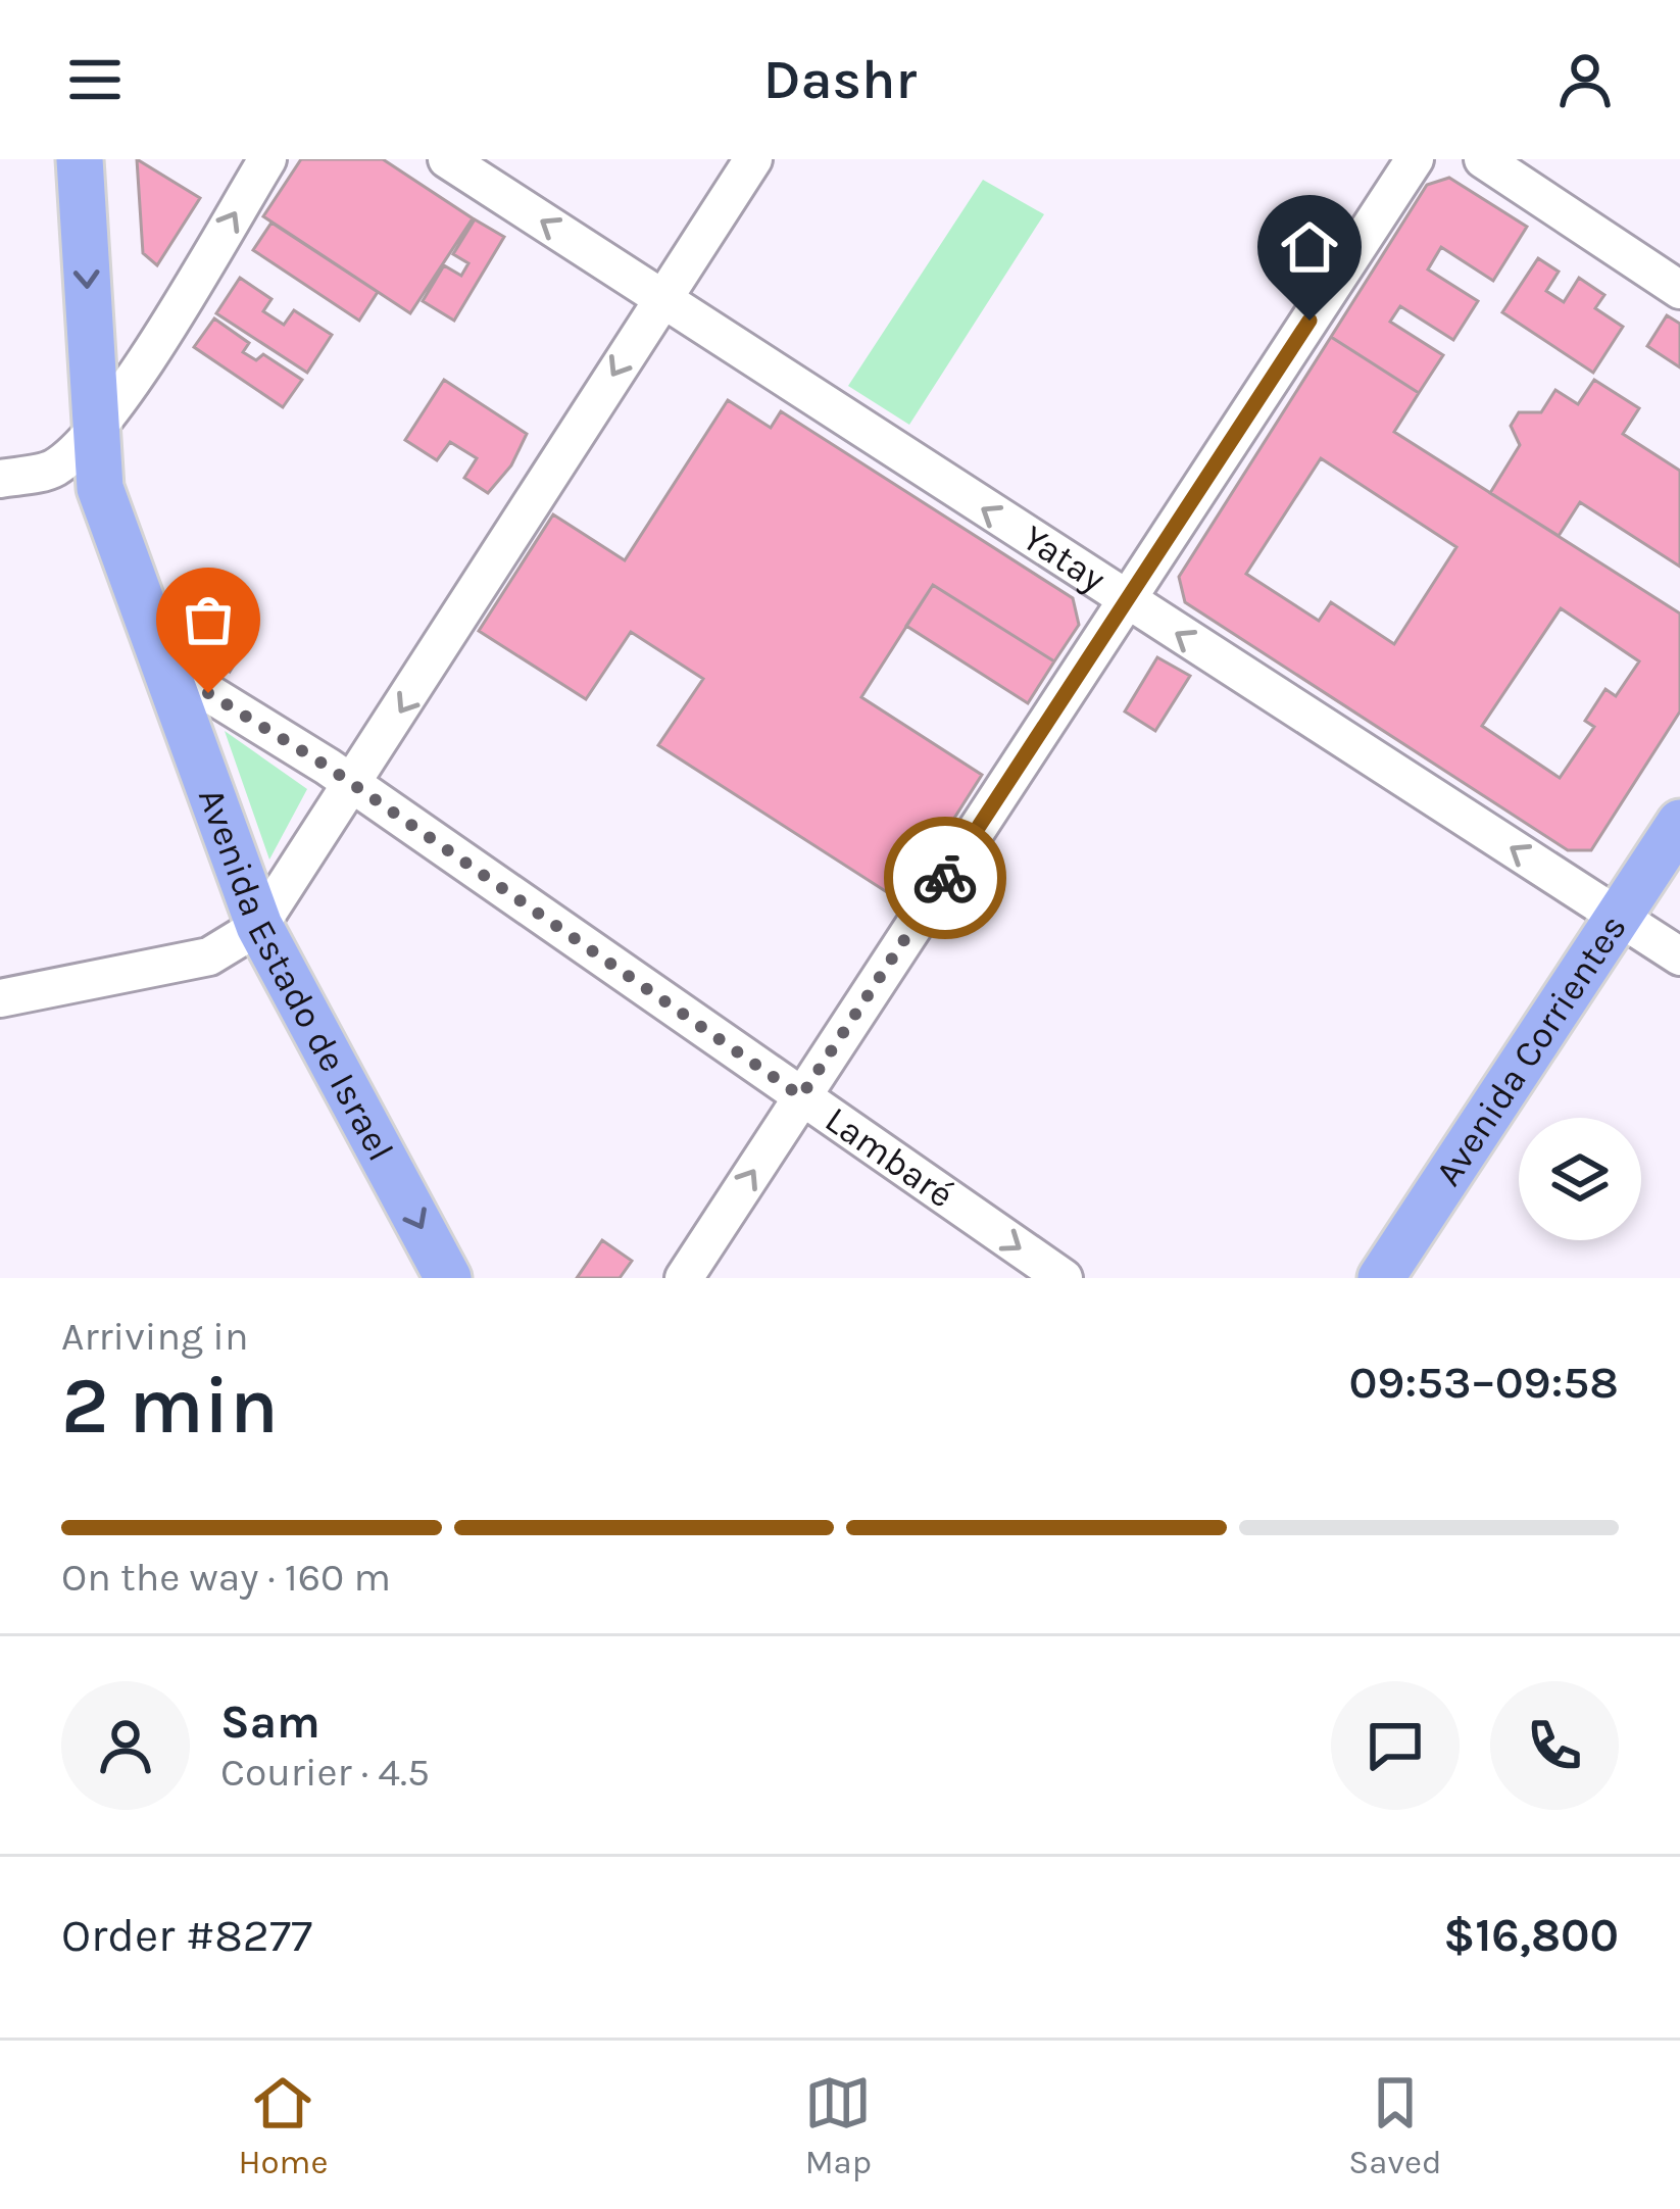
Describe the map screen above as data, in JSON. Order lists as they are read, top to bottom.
{
  "streets": {
    "main road": ["Avenida Estado de Israel", "Avenida Corrientes"],
    "street": ["Yatay", "Lambaré"]
  },
  "crossings": [
    ["Yatay", "Avenida Corrientes"],
    ["Avenida Estado de Israel", "Lambaré"]
  ],
  "one_way": ["Yatay", "Avenida Estado de Israel"],
  "page": {
    "header": "Dashr",
    "heading": ["2 min", "Arriving in", "09:53–09:58"],
    "panel": [
      "Sam",
      "Courier · 4.5",
      "Order #8277",
      "$16,800"
    ],
    "bar": "On the way · 160 m",
    "tabs": ["Home", "Map", "Saved"]
  }
}
